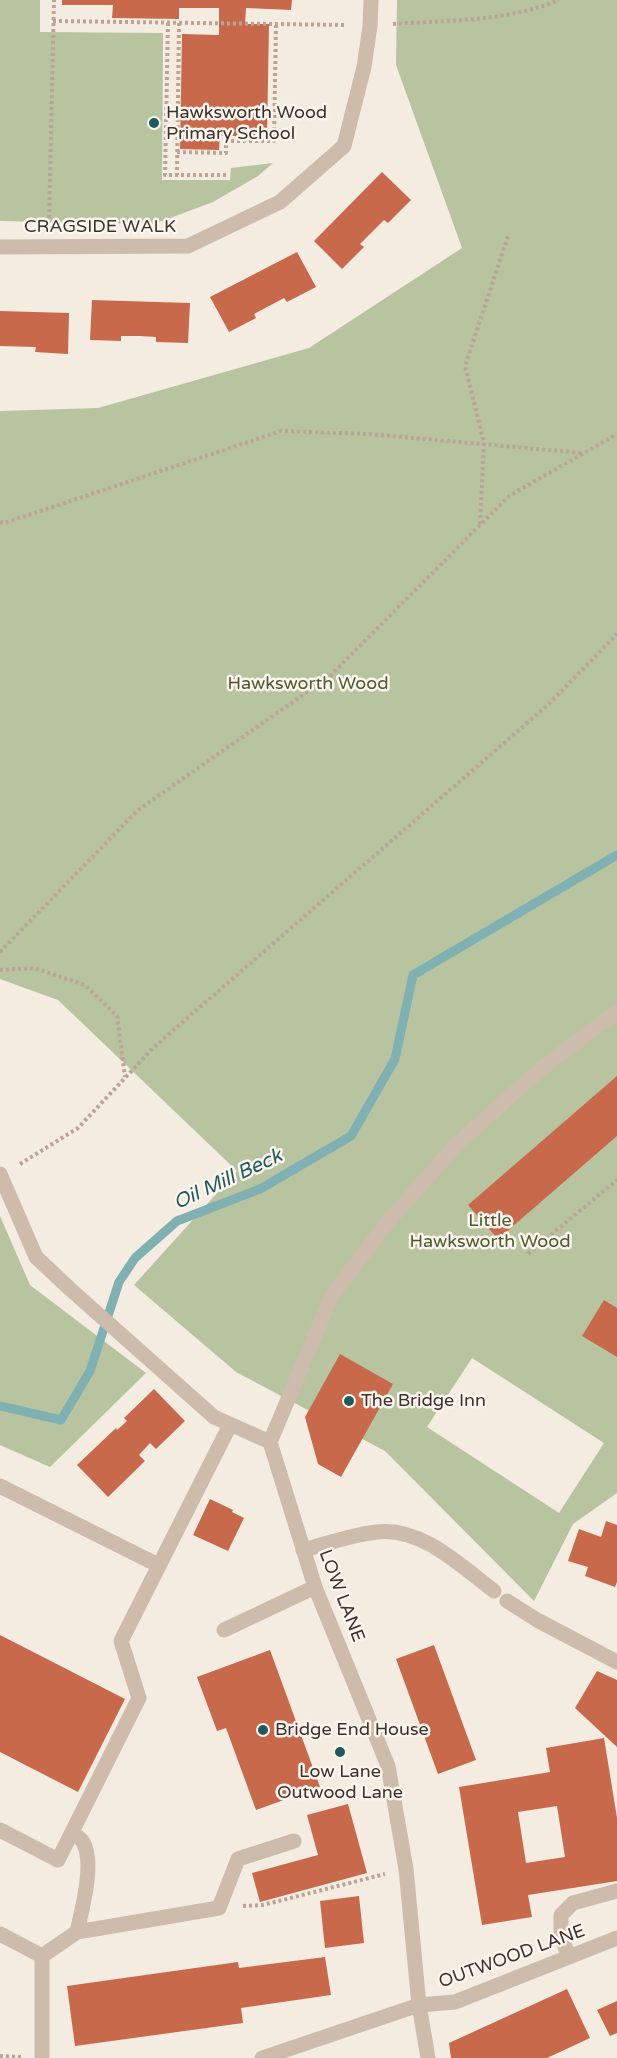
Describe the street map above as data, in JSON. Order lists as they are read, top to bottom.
{
  "streets": {
    "street": ["CRAGSIDE WALK", "LOW LANE", "OUTWOOD LANE"]
  },
  "crossings": [
    ["LOW LANE", "OUTWOOD LANE"]
  ],
  "water": ["Oil Mill Beck"],
  "parks": ["Hawksworth Wood", "Little Hawksworth Wood"],
  "places": [
    "Hawksworth Wood Primary School",
    "The Bridge Inn",
    "Bridge End House",
    "Low Lane Outwood Lane"
  ]
}
